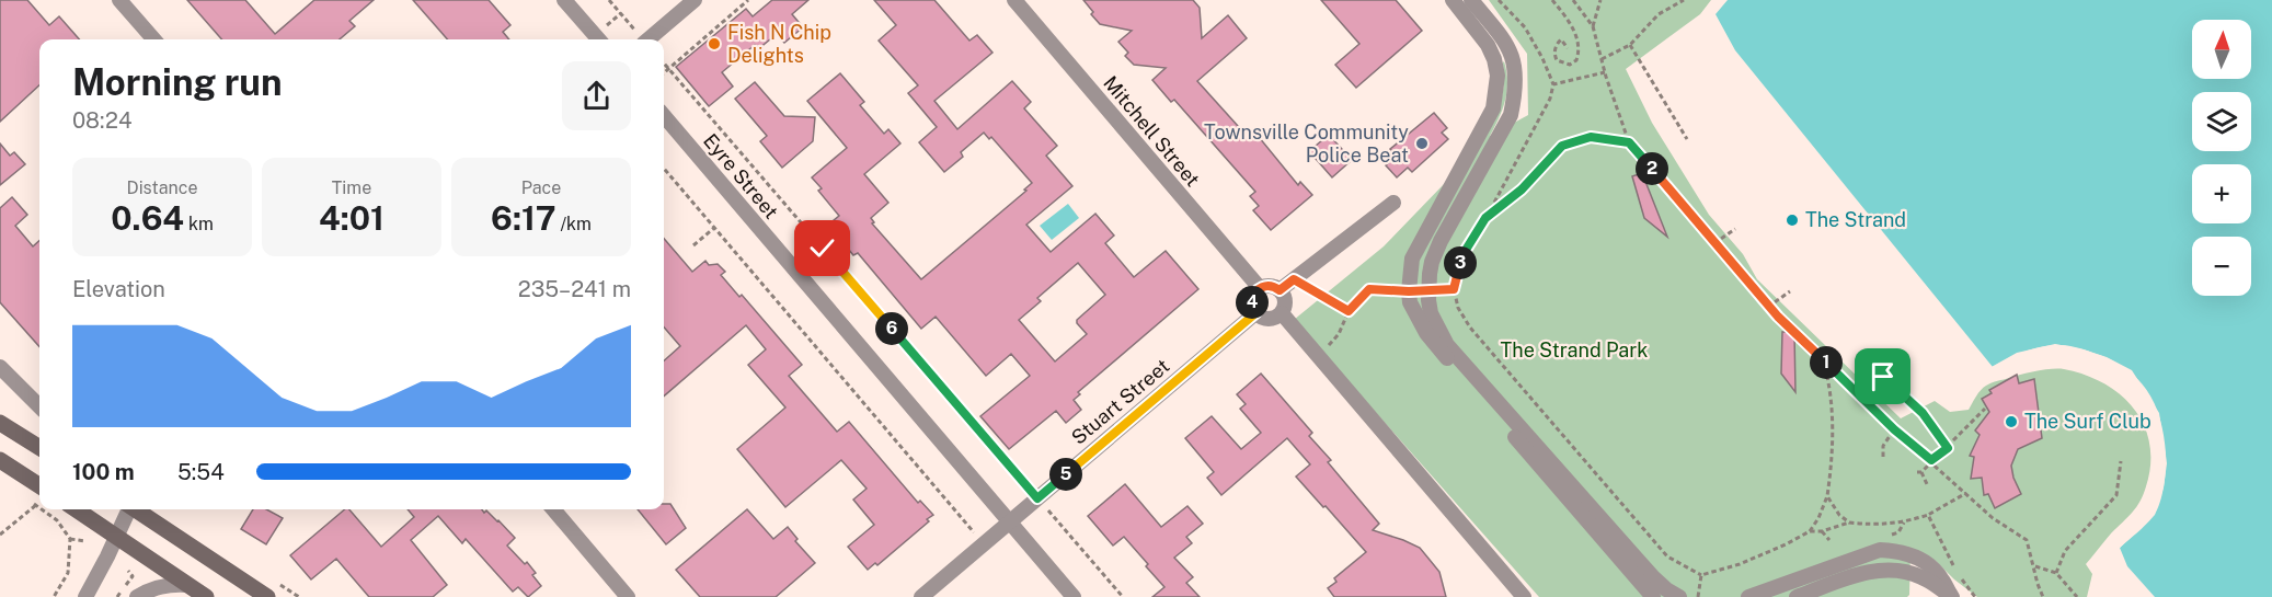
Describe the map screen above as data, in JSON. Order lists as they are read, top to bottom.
{
  "streets": {
    "street": ["Mitchell Street", "Eyre Street", "Stuart Street"]
  },
  "crossings": [
    ["Mitchell Street", "Stuart Street"],
    ["Eyre Street", "Stuart Street"]
  ],
  "parks": ["The Strand Park"],
  "places": [
    "Fish N Chip Delights",
    "Townsville Community Police Beat",
    "The Strand",
    "The Surf Club"
  ],
  "north": "top",
  "page": {
    "map_buttons": ["+", "−"],
    "heading": ["Morning run", "08:24"],
    "stats": [
      ["Distance", "0.64 km"],
      ["Time", "4:01"],
      ["Pace", "6:17 /km"]
    ],
    "pins": [
      "2",
      "3",
      "4",
      "6",
      "1",
      "5"
    ],
    "chart": ["Elevation", "235–241 m"],
    "list": [
      {
        "name": "100 m",
        "note": "5:54"
      }
    ]
  }
}
